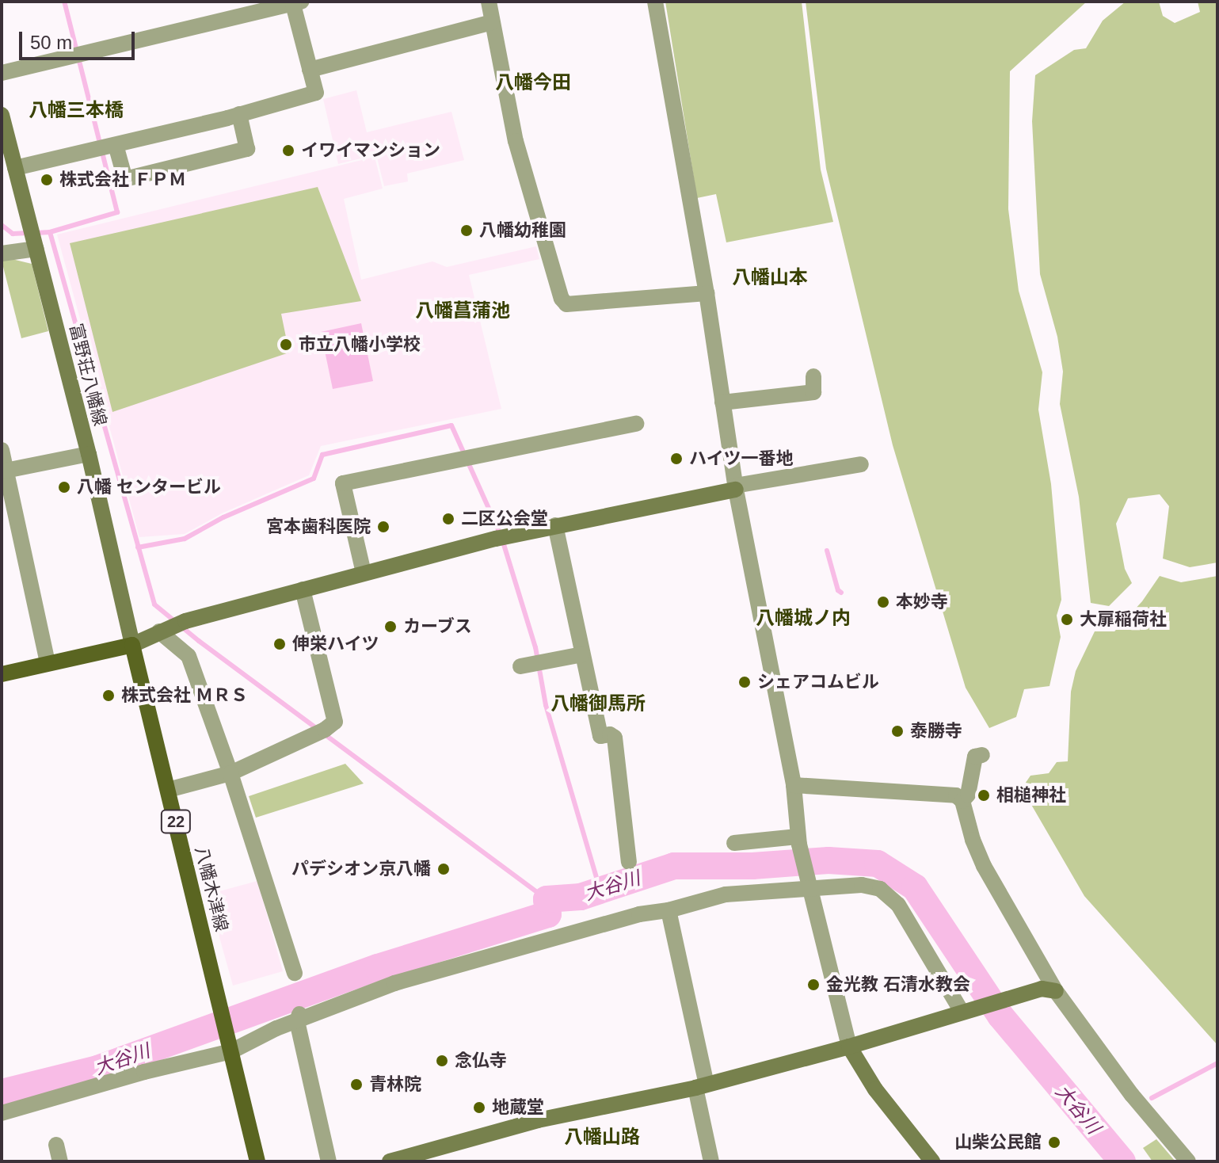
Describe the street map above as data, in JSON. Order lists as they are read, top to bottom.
{
  "streets": {
    "main road": ["22", "八幡木津線"],
    "street": ["富野荘八幡線"]
  },
  "crossings": [
    ["富野荘八幡線", "八幡木津線"]
  ],
  "districts": [
    "八幡今田",
    "八幡三本橋",
    "八幡山本",
    "八幡菖蒲池",
    "八幡城ノ内",
    "八幡御馬所",
    "八幡山路"
  ],
  "water": ["大谷川"],
  "places": [
    "イワイマンション",
    "株式会社 ＦＰＭ",
    "八幡幼稚園",
    "市立八幡小学校",
    "ハイツ一番地",
    "八幡 センタービル",
    "二区公会堂",
    "宮本歯科医院",
    "本妙寺",
    "大扉稲荷社",
    "カーブス",
    "伸栄ハイツ",
    "シェアコムビル",
    "株式会社 ＭＲＳ",
    "泰勝寺",
    "相槌神社",
    "パデシオン京八幡",
    "金光教 石清水教会",
    "念仏寺",
    "青林院",
    "地蔵堂",
    "山柴公民館"
  ],
  "scale_bar": "50 m"
}
